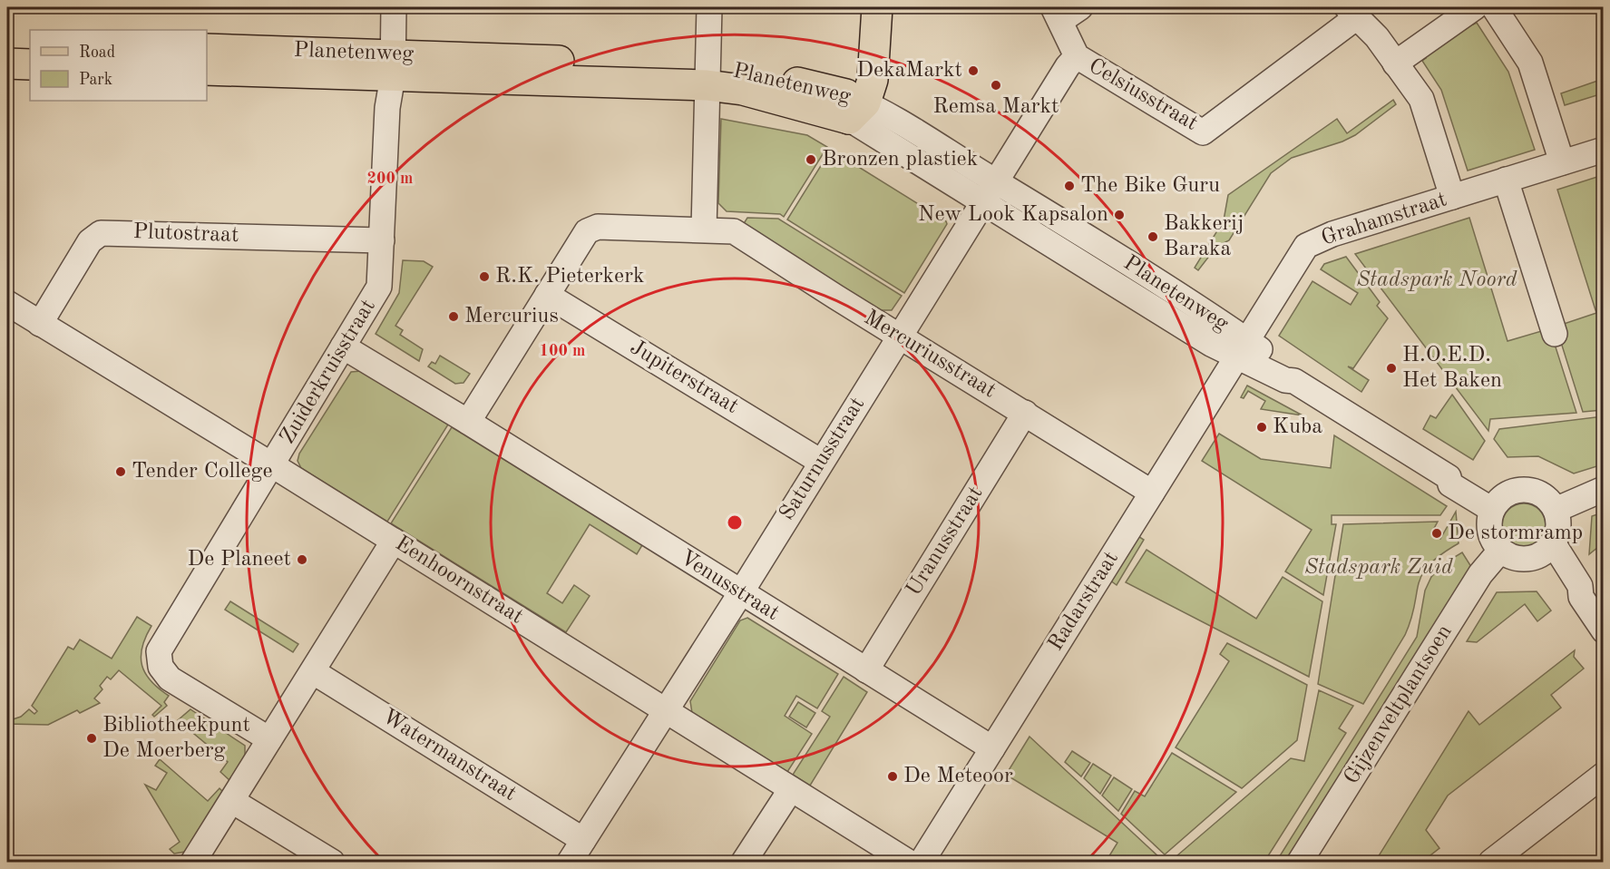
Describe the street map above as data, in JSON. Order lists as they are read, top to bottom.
{
  "streets": {
    "main road": ["Planetenweg"],
    "street": [
      "Celsiusstraat",
      "Grahamstraat",
      "Plutostraat",
      "Mercuriusstraat",
      "Zuiderkruisstraat",
      "Jupiterstraat",
      "Saturnusstraat",
      "Uranusstraat",
      "Eenhoornstraat",
      "Venusstraat",
      "Radarstraat",
      "Gijzenveltplantsoen",
      "Watermanstraat"
    ]
  },
  "crossings": [
    ["Planetenweg", "Grahamstraat"],
    ["Planetenweg", "Zuiderkruisstraat"],
    ["Planetenweg", "Saturnusstraat"],
    ["Planetenweg", "Radarstraat"],
    ["Planetenweg", "Gijzenveltplantsoen"],
    ["Celsiusstraat", "Saturnusstraat"],
    ["Grahamstraat", "Radarstraat"],
    ["Plutostraat", "Zuiderkruisstraat"],
    ["Plutostraat", "Eenhoornstraat"],
    ["Mercuriusstraat", "Jupiterstraat"],
    ["Mercuriusstraat", "Saturnusstraat"],
    ["Mercuriusstraat", "Uranusstraat"],
    ["Mercuriusstraat", "Venusstraat"],
    ["Mercuriusstraat", "Radarstraat"],
    ["Zuiderkruisstraat", "Eenhoornstraat"],
    ["Jupiterstraat", "Saturnusstraat"],
    ["Saturnusstraat", "Eenhoornstraat"],
    ["Saturnusstraat", "Venusstraat"],
    ["Saturnusstraat", "Watermanstraat"],
    ["Uranusstraat", "Venusstraat"],
    ["Venusstraat", "Radarstraat"]
  ],
  "parks": ["Stadspark Noord", "Stadspark Zuid"],
  "places": [
    "DekaMarkt",
    "Remsa Markt",
    "Bronzen plastiek",
    "The Bike Guru",
    "New Look Kapsalon",
    "Bakkerij Baraka",
    "R.K. Pieterkerk",
    "Mercurius",
    "H.O.E.D. Het Baken",
    "Kuba",
    "Tender College",
    "De stormramp",
    "De Planeet",
    "Bibliotheekpunt De Moerberg",
    "De Meteoor"
  ],
  "legend": ["Road", "Park"],
  "rings": ["200 m", "100 m"]
}
